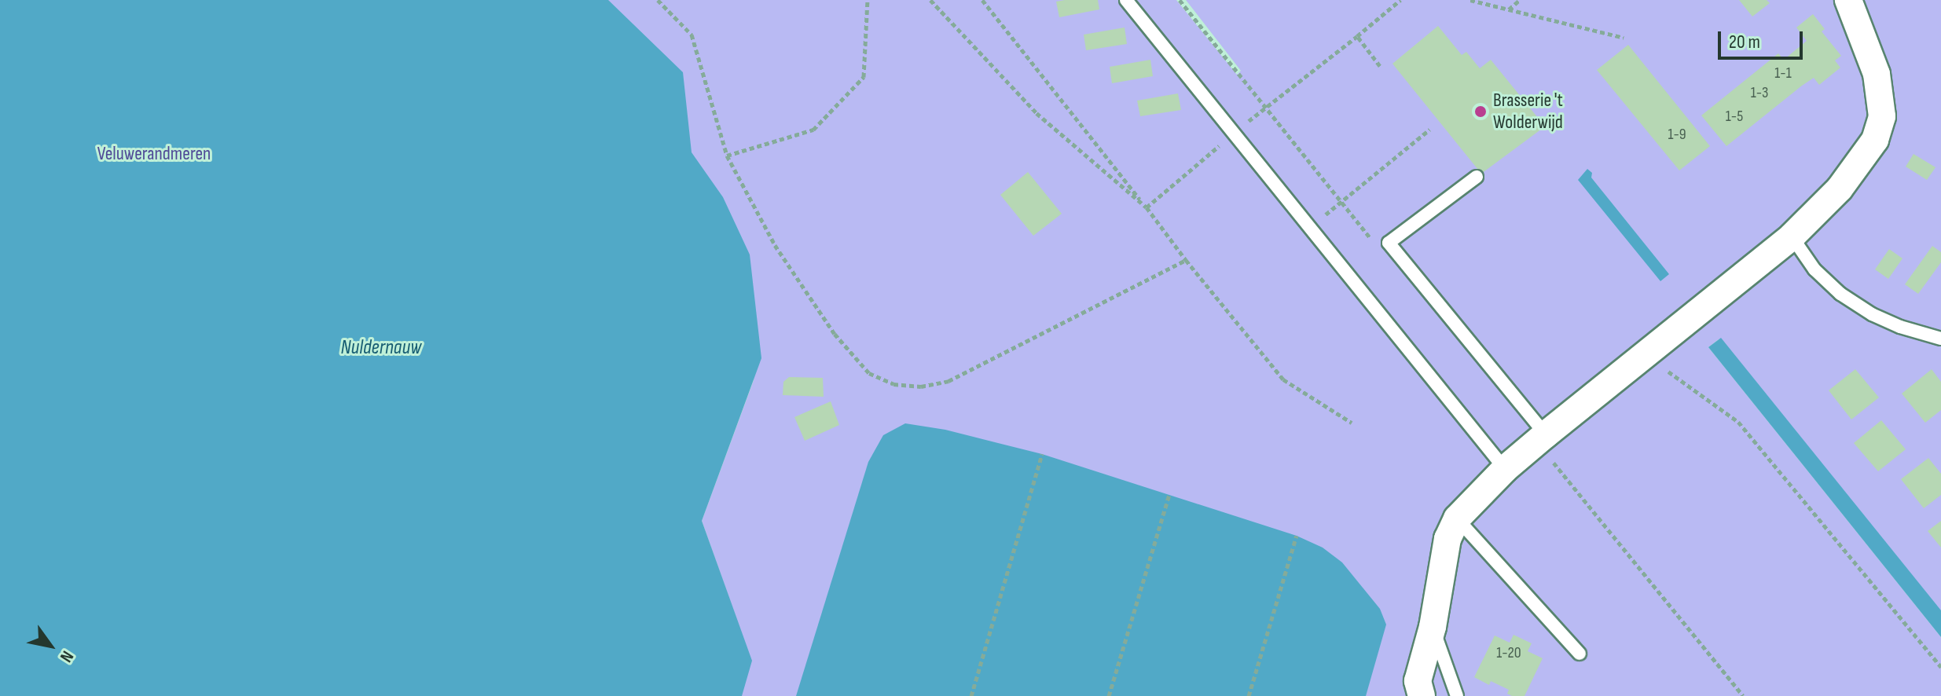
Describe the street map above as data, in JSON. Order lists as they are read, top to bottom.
{
  "water": ["Nuldernauw"],
  "parks": ["Veluwerandmeren"],
  "places": ["Brasserie 't Wolderwijd"],
  "house_numbers": [
    "1-1",
    "1-3",
    "1-5",
    "1-9",
    "1-20"
  ],
  "scale_bar": "20 m",
  "north": "bottom right"
}
